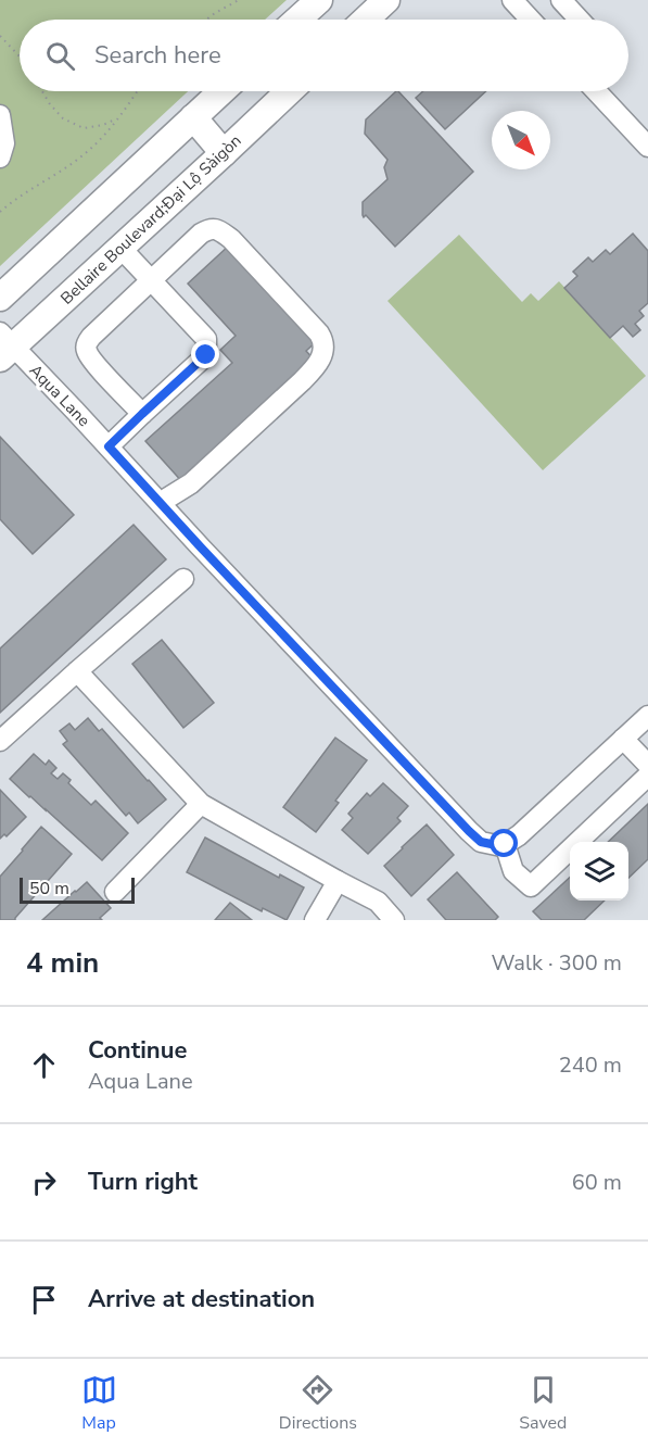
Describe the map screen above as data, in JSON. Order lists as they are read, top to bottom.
{
  "streets": {
    "main road": ["Bellaire Boulevard;Đại Lộ Sàigòn"],
    "street": ["Aqua Lane"]
  },
  "crossings": [
    ["Bellaire Boulevard;Đại Lộ Sàigòn", "Aqua Lane"]
  ],
  "scale_bar": "50 m",
  "north": "bottom right",
  "page": {
    "search": "Search here",
    "scale": "50 m",
    "heading": ["4 min", "Walk · 300 m"],
    "list": [
      ["Continue", "Aqua Lane", "240 m"],
      ["Turn right", "60 m"],
      "Arrive at destination"
    ],
    "nav": ["Map", "Directions", "Saved"]
  }
}
